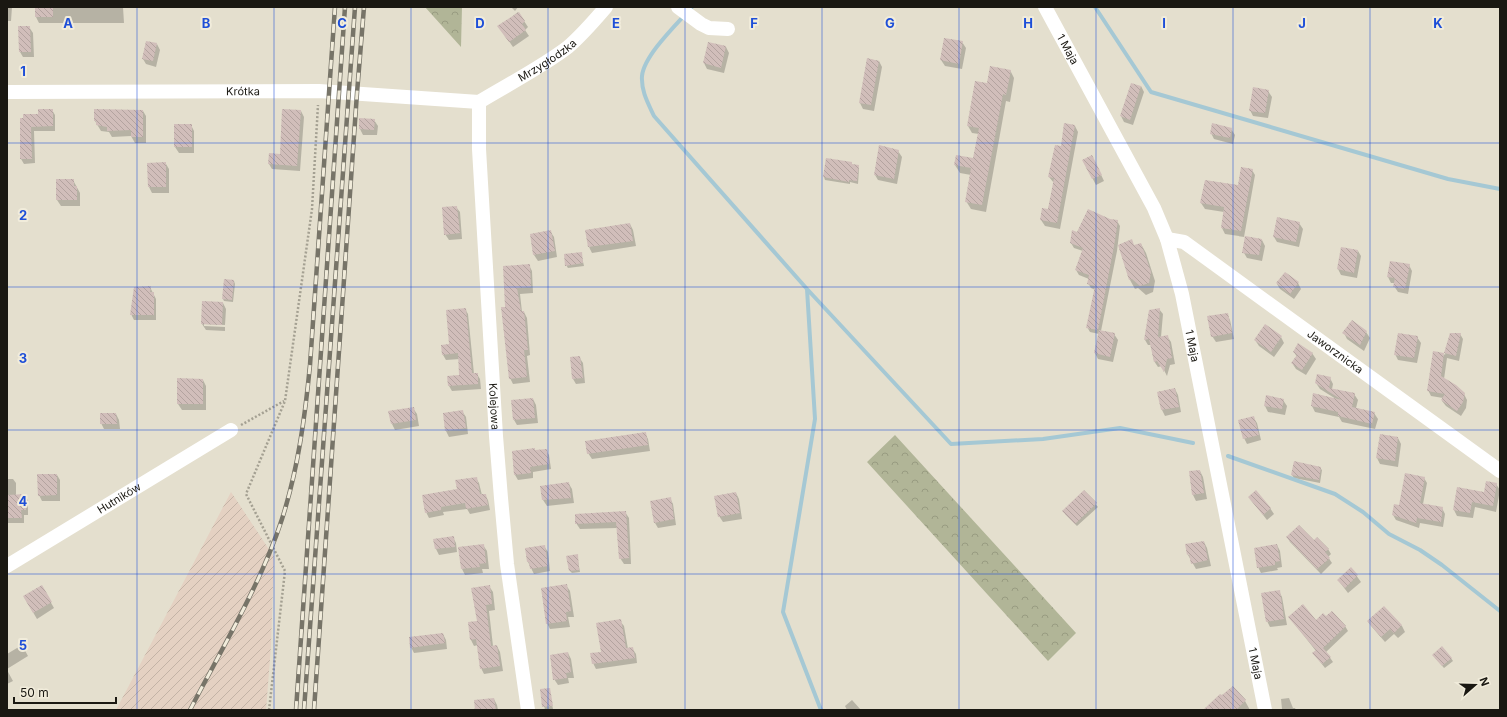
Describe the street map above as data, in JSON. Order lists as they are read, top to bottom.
{
  "streets": {
    "street": [
      "1 Maja",
      "Mrzygłodzka",
      "Krótka",
      "Jaworznicka",
      "Kolejowa",
      "Hutników"
    ]
  },
  "crossings": [
    ["1 Maja", "Jaworznicka"],
    ["Mrzygłodzka", "Krótka"],
    ["Mrzygłodzka", "Kolejowa"],
    ["Krótka", "Kolejowa"]
  ],
  "scale_bar": "50 m",
  "north": "right",
  "grid": {
    "columns": [
      "A",
      "B",
      "C",
      "D",
      "E",
      "F",
      "G",
      "H",
      "I",
      "J",
      "K"
    ],
    "rows": [
      "1",
      "2",
      "3",
      "4",
      "5"
    ]
  }
}
